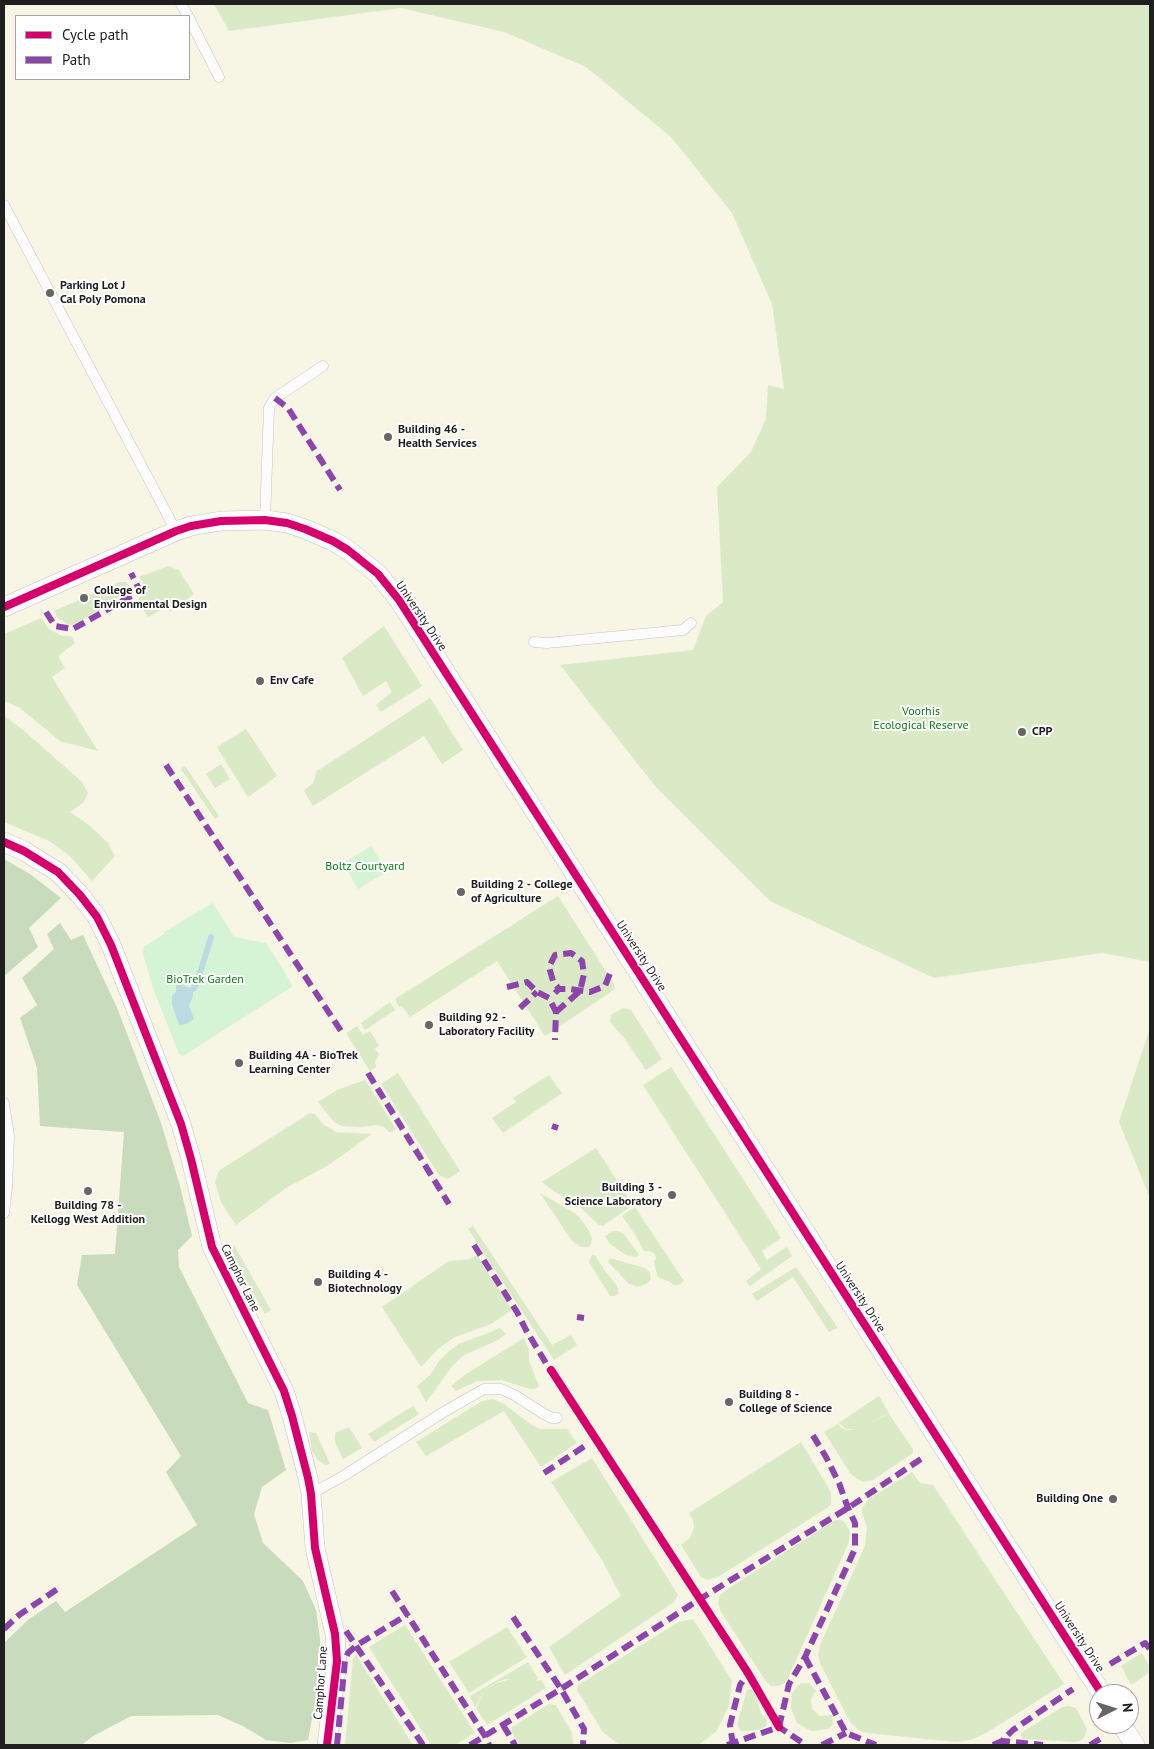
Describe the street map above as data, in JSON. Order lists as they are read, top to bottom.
{
  "streets": {
    "street": ["University Drive", "Camphor Lane"]
  },
  "parks": ["Voorhis Ecological Reserve", "Boltz Courtyard", "BioTrek Garden"],
  "places": [
    "Parking Lot J Cal Poly Pomona",
    "Building 46 - Health Services",
    "College of Environmental Design",
    "Env Cafe",
    "CPP",
    "Building 2 - College of Agriculture",
    "Building 92 - Laboratory Facility",
    "Building 4A - BioTrek Learning Center",
    "Building 78 - Kellogg West Addition",
    "Building 3 - Science Laboratory",
    "Building 4 - Biotechnology",
    "Building 8 - College of Science",
    "Building One"
  ],
  "legend": ["Cycle path", "Path"],
  "north": "right"
}
